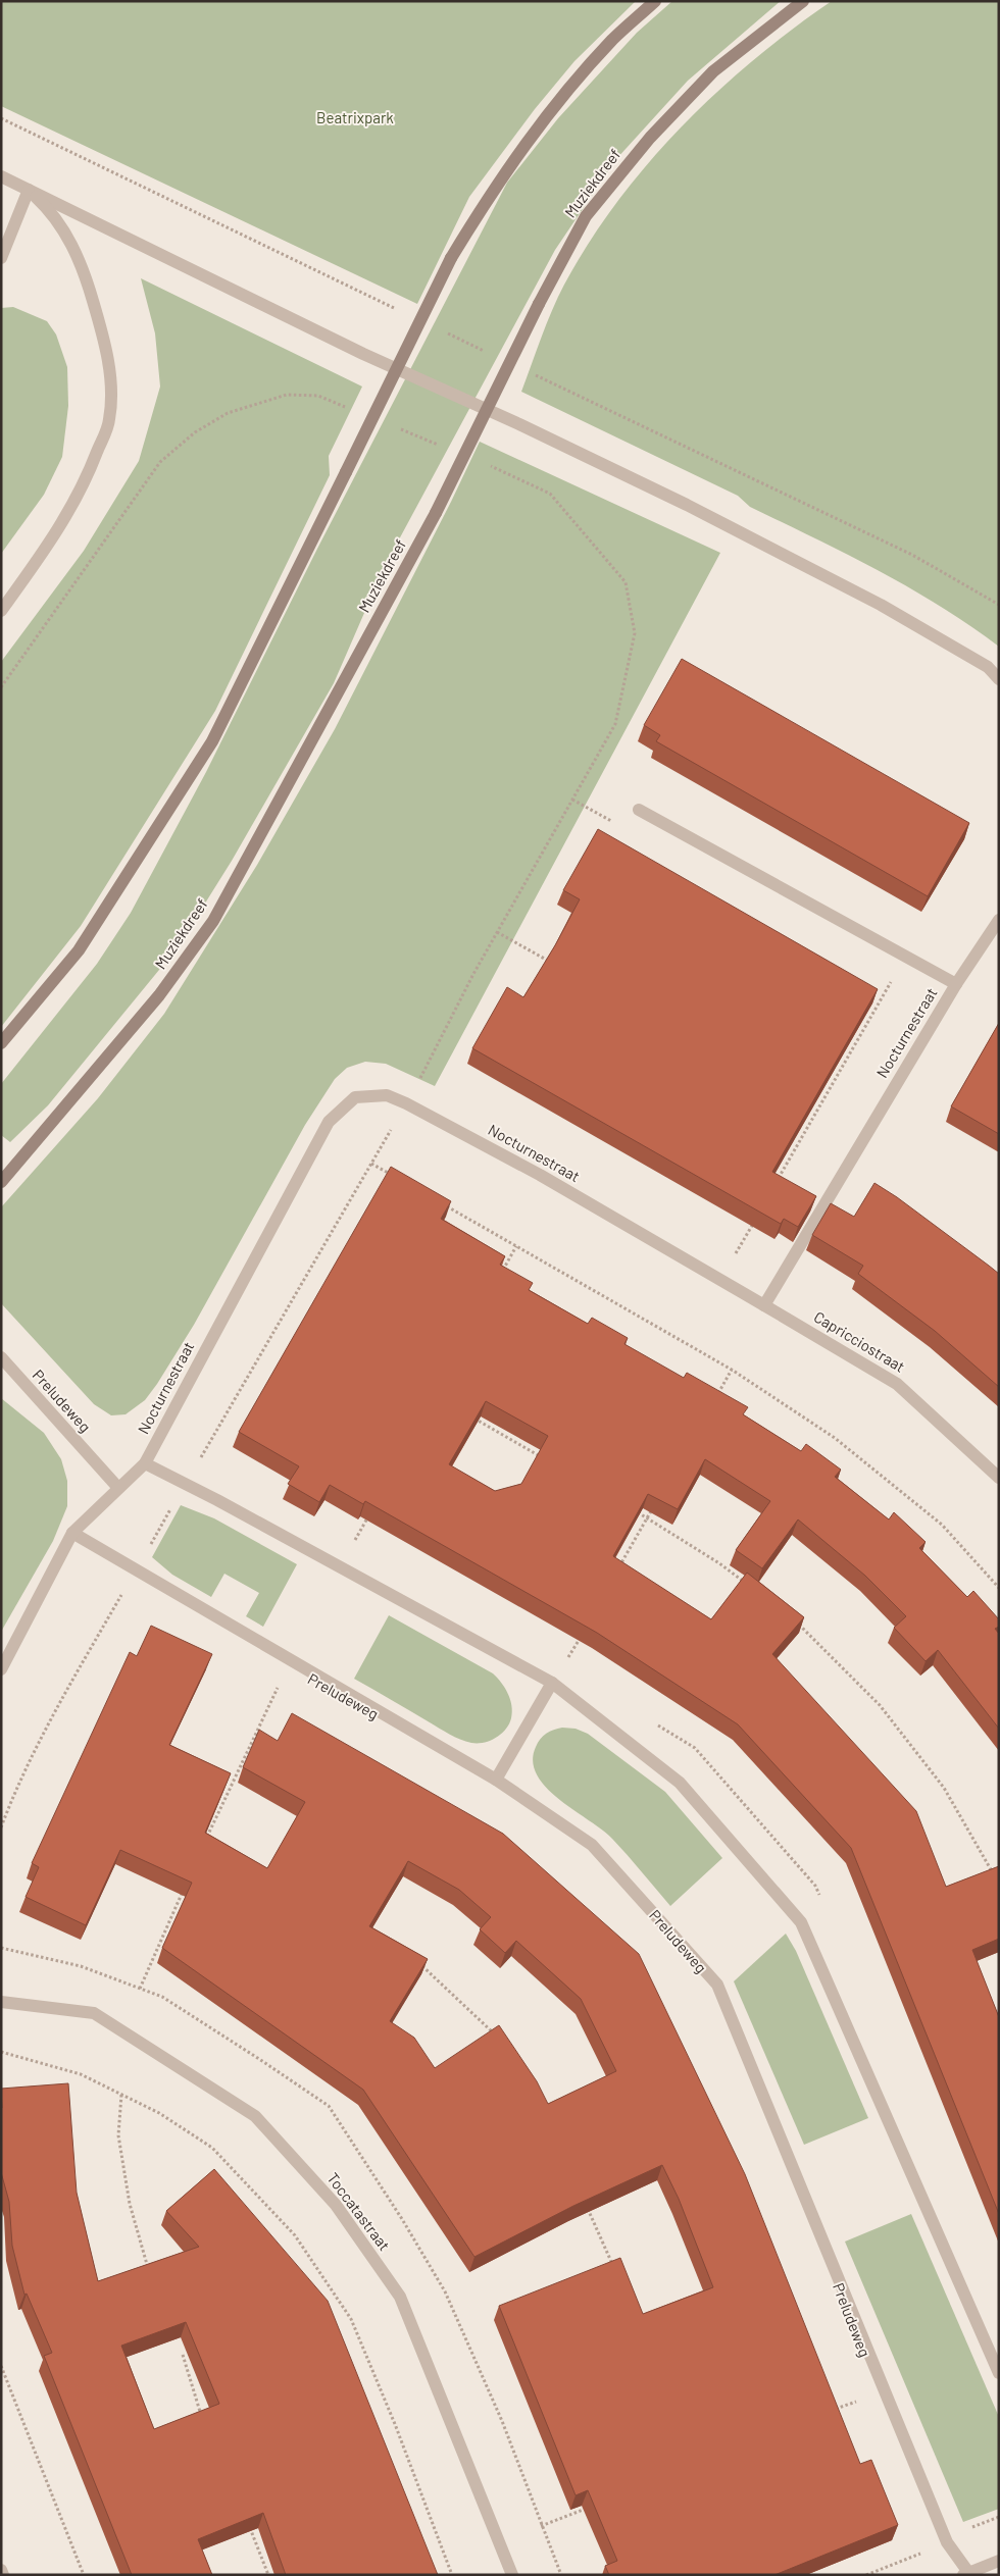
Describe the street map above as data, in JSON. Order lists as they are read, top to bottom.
{
  "streets": {
    "main road": ["Muziekdreef"],
    "street": [
      "Nocturnestraat",
      "Capricciostraat",
      "Preludeweg",
      "Toccatastraat"
    ]
  },
  "crossings": [
    ["Nocturnestraat", "Capricciostraat"],
    ["Nocturnestraat", "Preludeweg"]
  ],
  "parks": ["Beatrixpark"]
}
